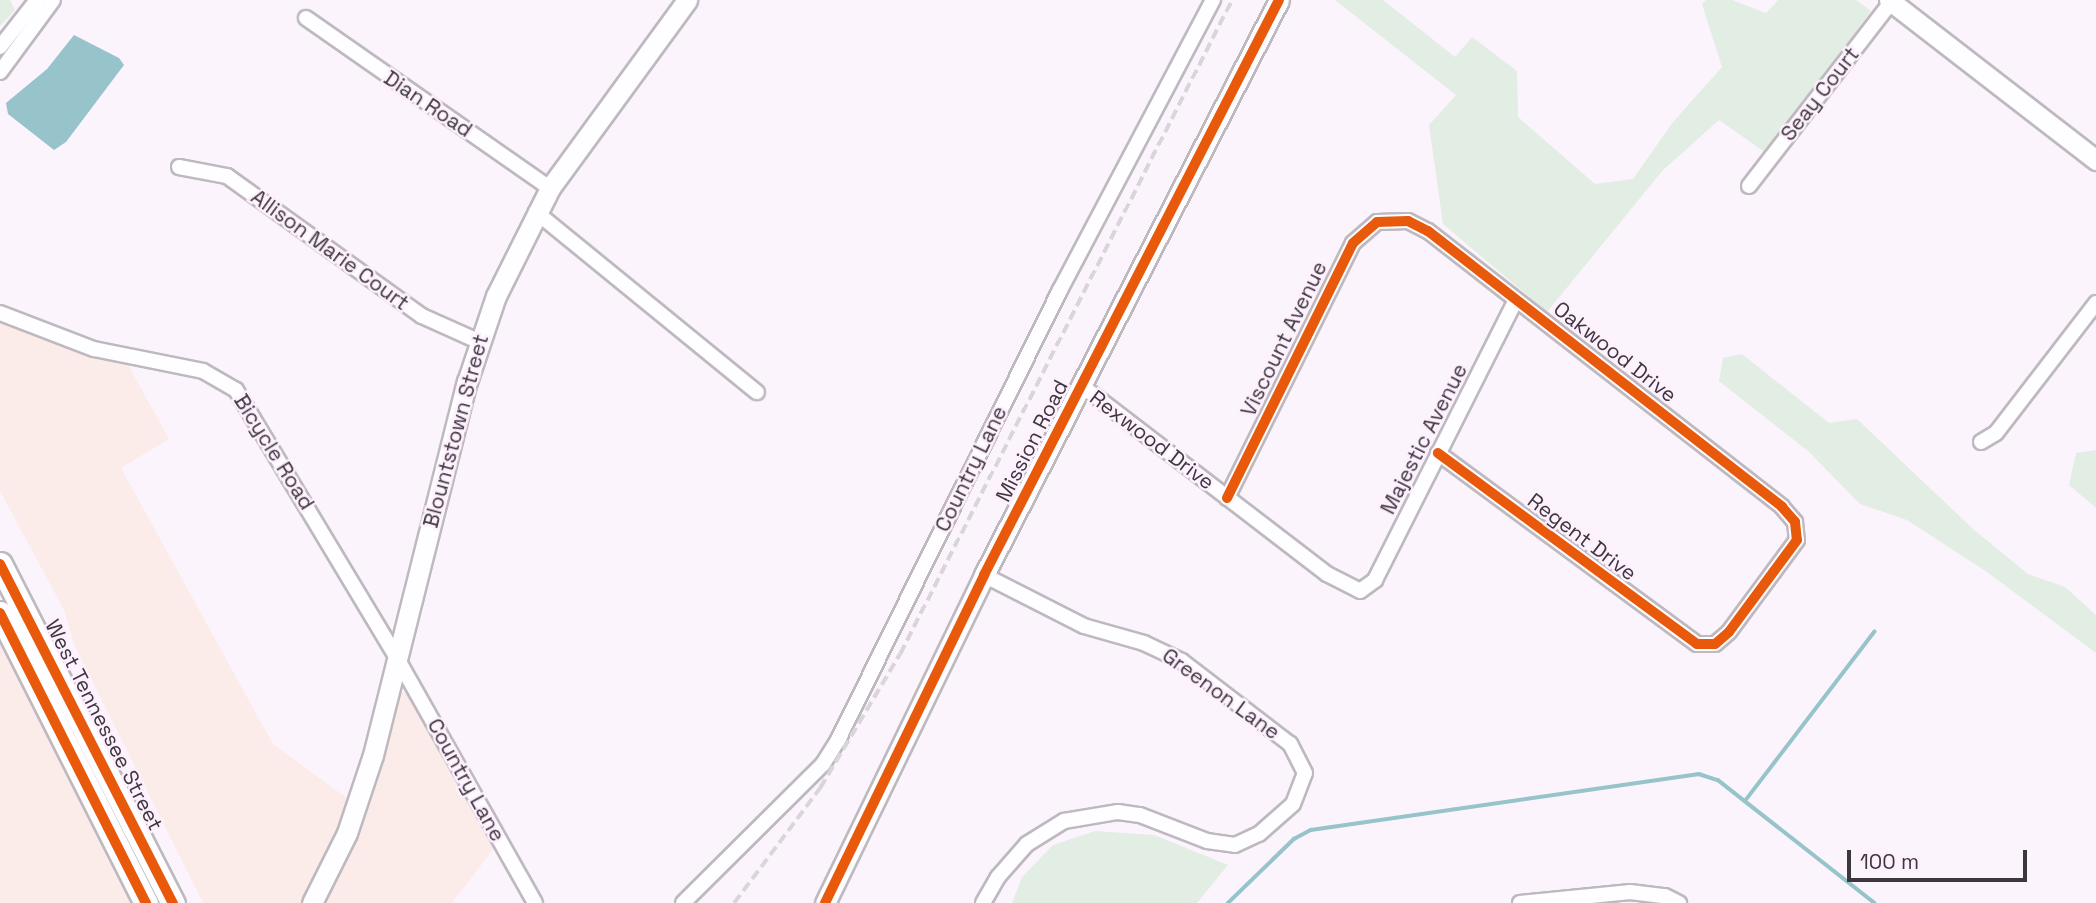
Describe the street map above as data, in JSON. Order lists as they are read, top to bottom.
{
  "streets": {
    "main road": ["Blountstown Street", "Mission Road", "West Tennessee Street"],
    "street": [
      "Seay Court",
      "Dian Road",
      "Allison Marie Court",
      "Viscount Avenue",
      "Oakwood Drive",
      "Majestic Avenue",
      "Rexwood Drive",
      "Bicycle Road",
      "Country Lane",
      "Regent Drive",
      "Greenon Lane"
    ]
  },
  "crossings": [
    ["Dian Road", "Blountstown Street"],
    ["Allison Marie Court", "Blountstown Street"],
    ["Viscount Avenue", "Oakwood Drive"],
    ["Viscount Avenue", "Rexwood Drive"],
    ["Oakwood Drive", "Majestic Avenue"],
    ["Oakwood Drive", "Regent Drive"],
    ["Blountstown Street", "Bicycle Road"],
    ["Blountstown Street", "Country Lane"],
    ["Majestic Avenue", "Rexwood Drive"],
    ["Majestic Avenue", "Regent Drive"],
    ["Rexwood Drive", "Mission Road"],
    ["Mission Road", "Greenon Lane"],
    ["Bicycle Road", "Country Lane"]
  ],
  "scale_bar": "100 m"
}
